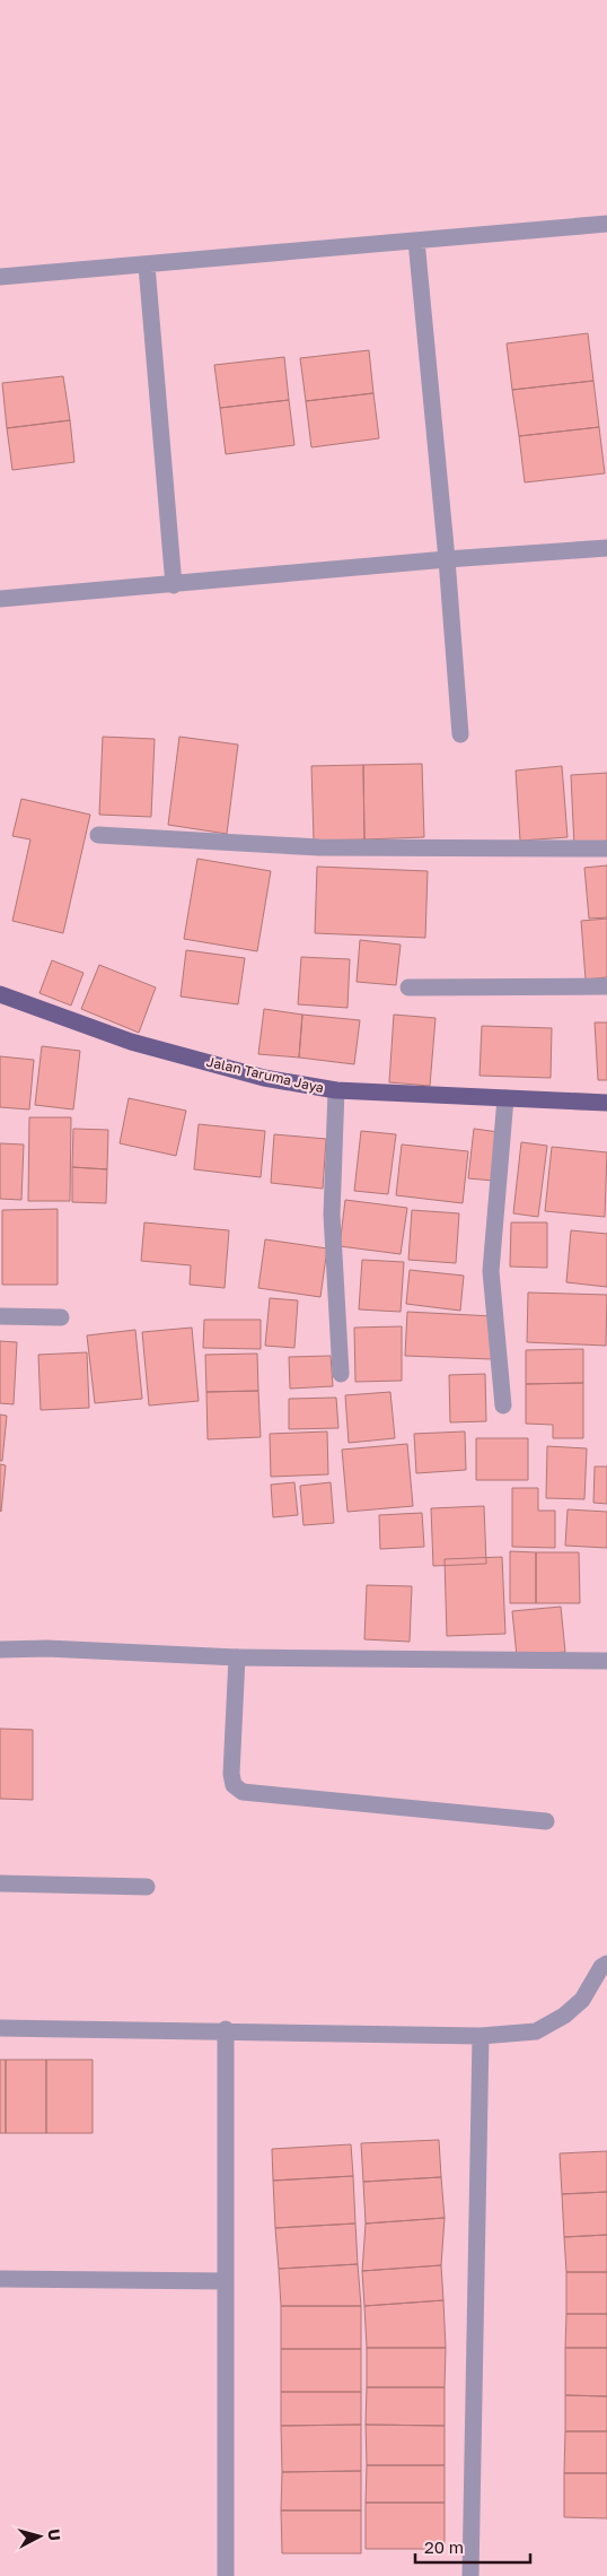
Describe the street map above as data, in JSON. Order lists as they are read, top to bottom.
{
  "streets": {
    "main road": ["Jalan Taruma Jaya"]
  },
  "scale_bar": "20 m",
  "north": "right"
}
